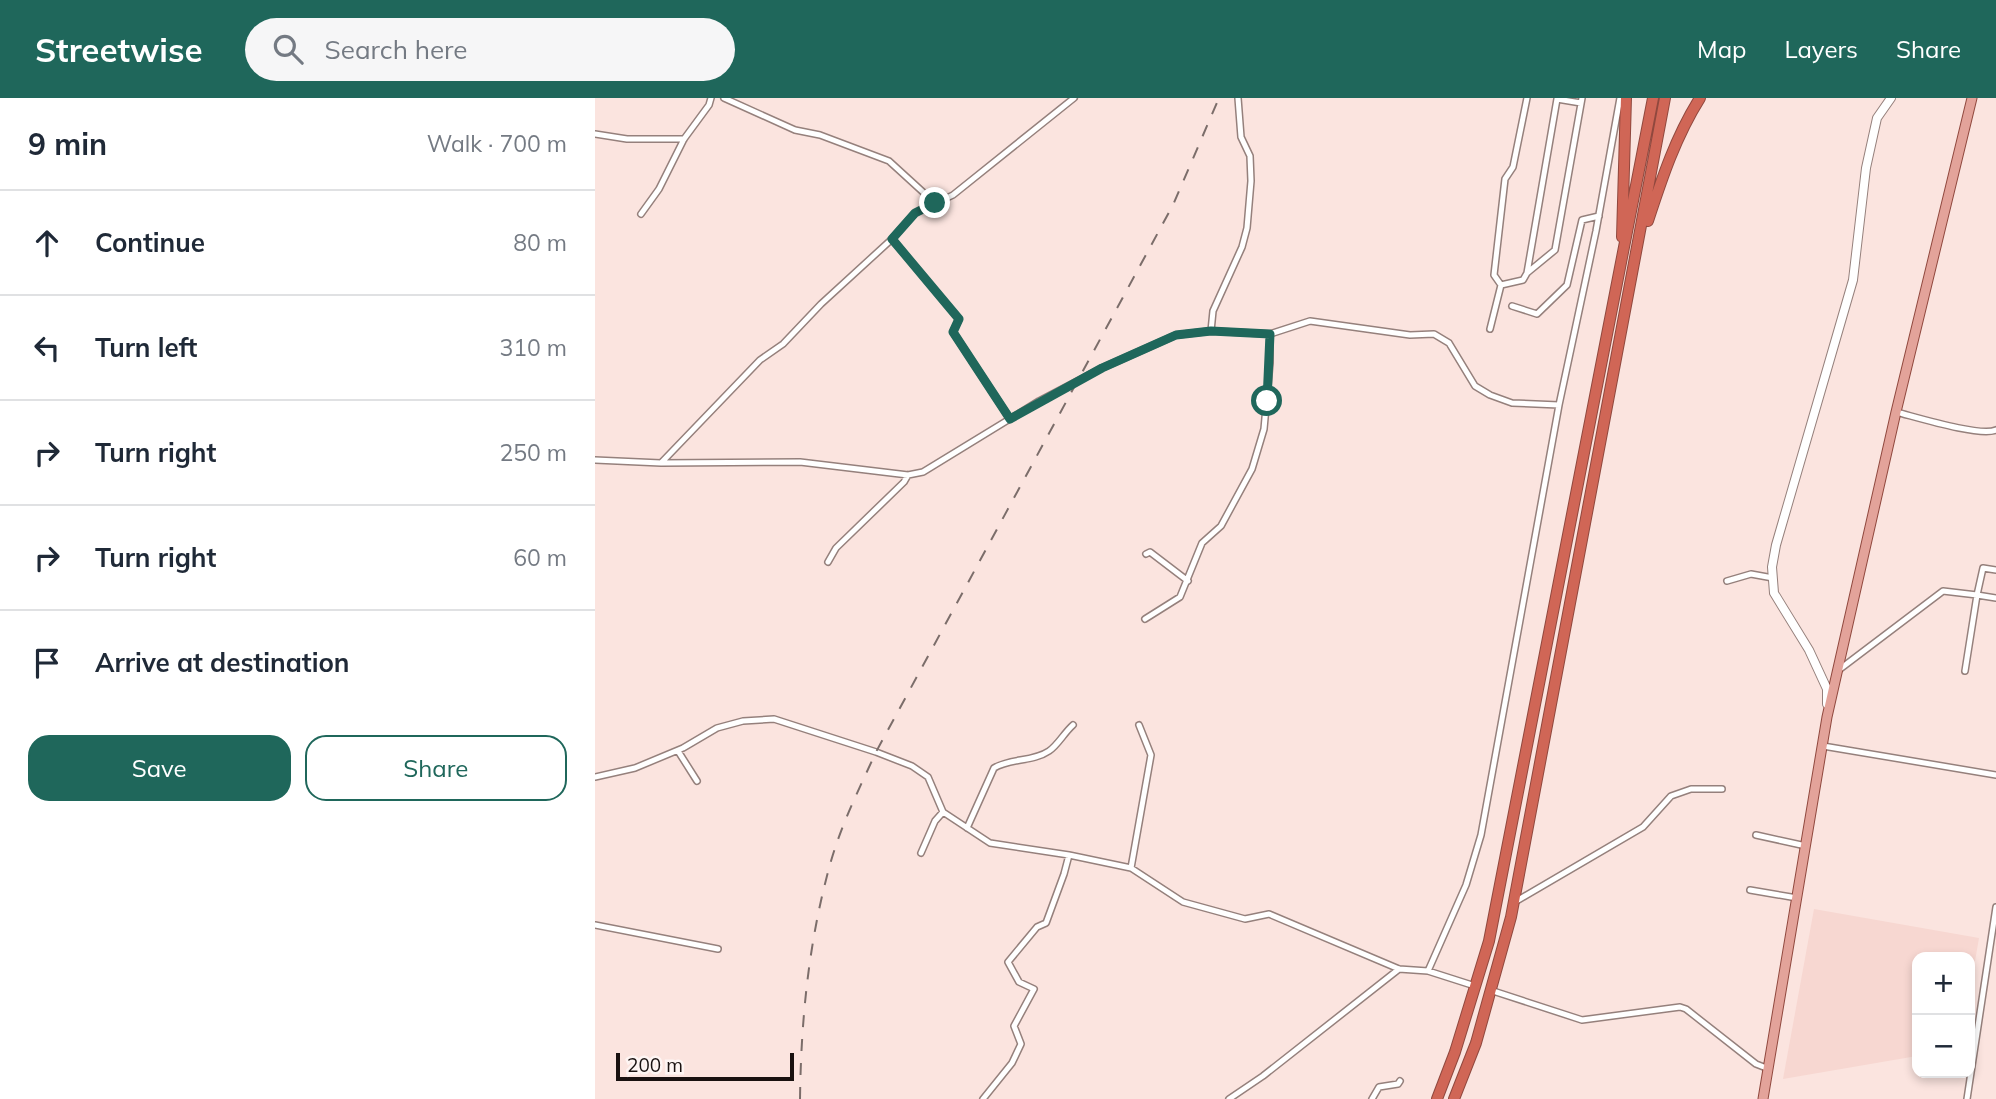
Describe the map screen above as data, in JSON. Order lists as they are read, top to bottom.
{
  "scale_bar": "200 m",
  "page": {
    "header": "Streetwise",
    "search": "Search here",
    "nav": ["Map", "Layers", "Share"],
    "heading": ["9 min", "Walk · 700 m"],
    "list": [
      ["Continue", "80 m"],
      ["Turn left", "310 m"],
      ["Turn right", "250 m"],
      ["Turn right", "60 m"],
      "Arrive at destination"
    ],
    "buttons": ["Save", "Share"],
    "map_buttons": ["+", "−"],
    "scale": "200 m"
  }
}
